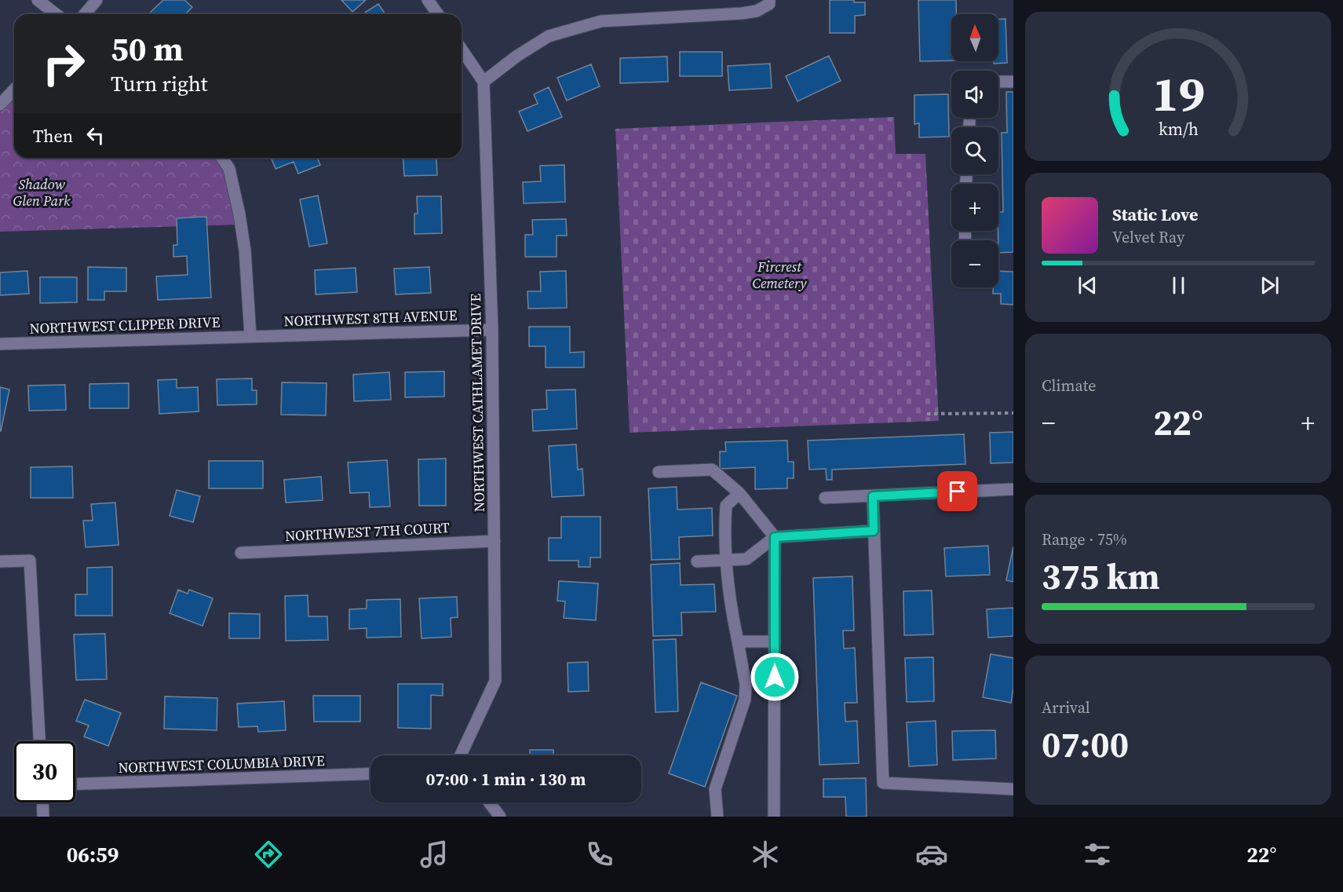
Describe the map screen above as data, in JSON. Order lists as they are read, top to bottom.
{
  "streets": {
    "street": [
      "NORTHWEST 8TH AVENUE",
      "NORTHWEST CLIPPER DRIVE",
      "NORTHWEST CATHLAMET DRIVE",
      "NORTHWEST 7TH COURT",
      "NORTHWEST COLUMBIA DRIVE"
    ]
  },
  "crossings": [
    ["NORTHWEST 8TH AVENUE", "NORTHWEST CLIPPER DRIVE"],
    ["NORTHWEST 8TH AVENUE", "NORTHWEST CATHLAMET DRIVE"],
    ["NORTHWEST CATHLAMET DRIVE", "NORTHWEST 7TH COURT"]
  ],
  "parks": ["Shadow Glen Park", "Fircrest Cemetery"],
  "north": "top",
  "page": {
    "map_buttons": ["+", "−"],
    "turn": ["50 m", "Turn right"],
    "then": "Then",
    "song": ["Static Love", "Velvet Ray"],
    "tile": [
      "Climate",
      ["Range · 75%", "375 km"],
      ["Arrival", "07:00"]
    ],
    "heat": ["−", "22°", "+"],
    "limit": "30",
    "trip": "07:00 · 1 min · 130 m",
    "tabs": ["06:59", "22°"],
    "gauge": ["19", "km/h"]
  }
}
